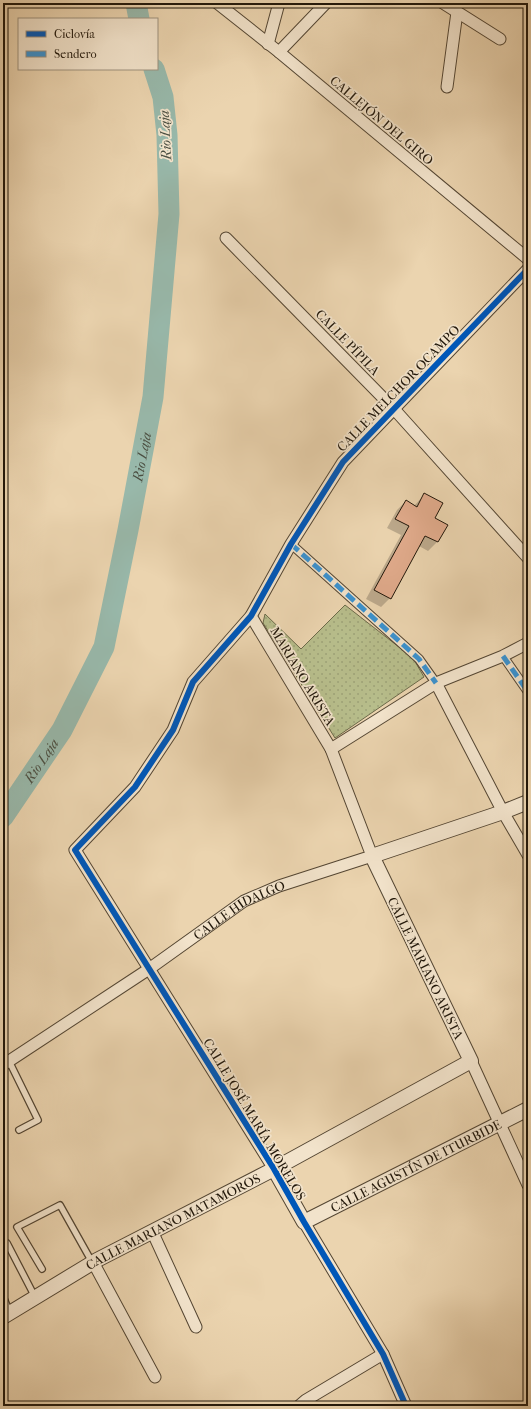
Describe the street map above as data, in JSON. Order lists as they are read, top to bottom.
{
  "streets": {
    "street": [
      "CALLEJÓN DEL GIRO",
      "CALLE PÍPILA",
      "CALLE MELCHOR OCAMPO",
      "MARIANO ARISTA",
      "CALLE HIDALGO",
      "CALLE MARIANO ARISTA",
      "CALLE JOSÉ MARÍA MORELOS",
      "CALLE AGUSTÍN DE ITURBIDE",
      "CALLE MARIANO MATAMOROS"
    ]
  },
  "crossings": [
    ["CALLE PÍPILA", "CALLE MELCHOR OCAMPO"],
    ["CALLE MELCHOR OCAMPO", "MARIANO ARISTA"],
    ["CALLE MELCHOR OCAMPO", "CALLE JOSÉ MARÍA MORELOS"],
    ["MARIANO ARISTA", "CALLE MARIANO ARISTA"],
    ["CALLE HIDALGO", "CALLE MARIANO ARISTA"],
    ["CALLE HIDALGO", "CALLE JOSÉ MARÍA MORELOS"],
    ["CALLE MARIANO ARISTA", "CALLE AGUSTÍN DE ITURBIDE"],
    ["CALLE MARIANO ARISTA", "CALLE MARIANO MATAMOROS"],
    ["CALLE JOSÉ MARÍA MORELOS", "CALLE AGUSTÍN DE ITURBIDE"],
    ["CALLE JOSÉ MARÍA MORELOS", "CALLE MARIANO MATAMOROS"]
  ],
  "water": ["Rio Laja"],
  "legend": ["Ciclovía", "Sendero"]
}
